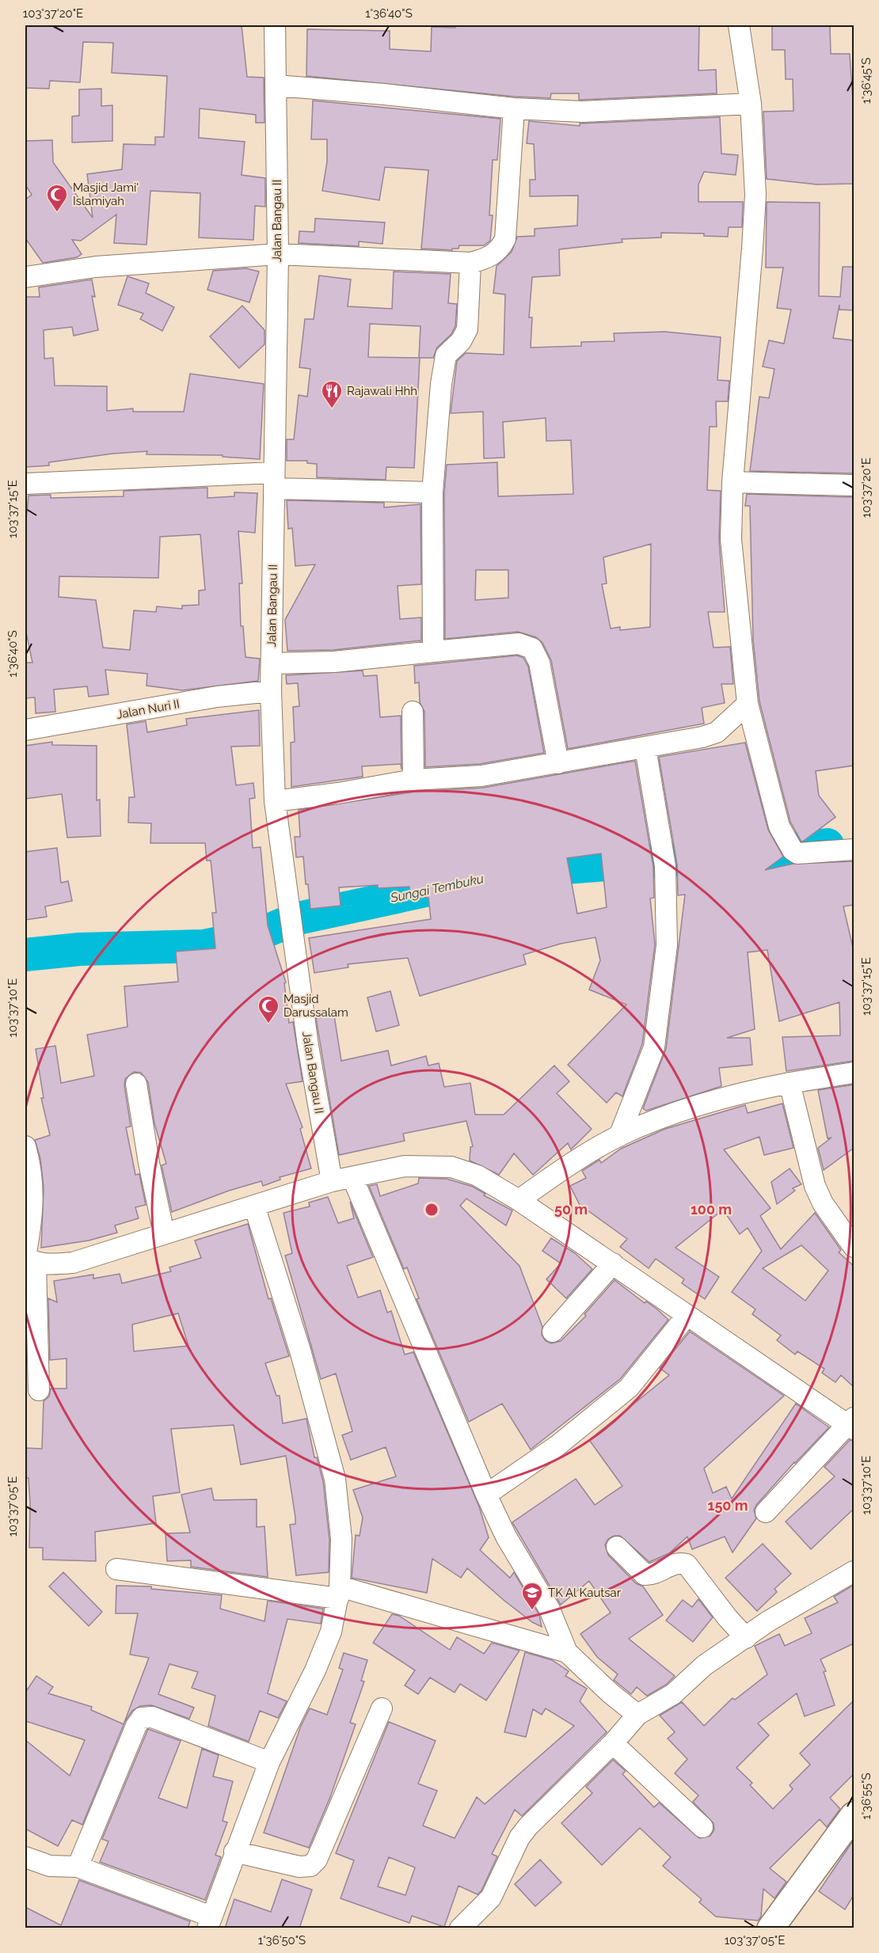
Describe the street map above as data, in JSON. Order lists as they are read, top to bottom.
{
  "streets": {
    "street": ["Jalan Bangau II", "Jalan Nuri II"]
  },
  "crossings": [
    ["Jalan Bangau II", "Jalan Nuri II"]
  ],
  "water": ["Sungai Tembuku"],
  "places": {
    "mosque": ["Masjid Jami' Islamiyah", "Masjid Darussalam"],
    "restaurant": ["Rajawali Hhh"],
    "school or university": ["TK Al Kautsar"]
  },
  "coordinates": [
    "103°37'20\"E",
    "1°36'40\"S",
    "1°36'45\"S",
    "103°37'15\"E",
    "103°37'10\"E",
    "103°37'05\"E",
    "1°36'55\"S",
    "1°36'50\"S"
  ],
  "rings": ["50 m", "100 m", "150 m"]
}
